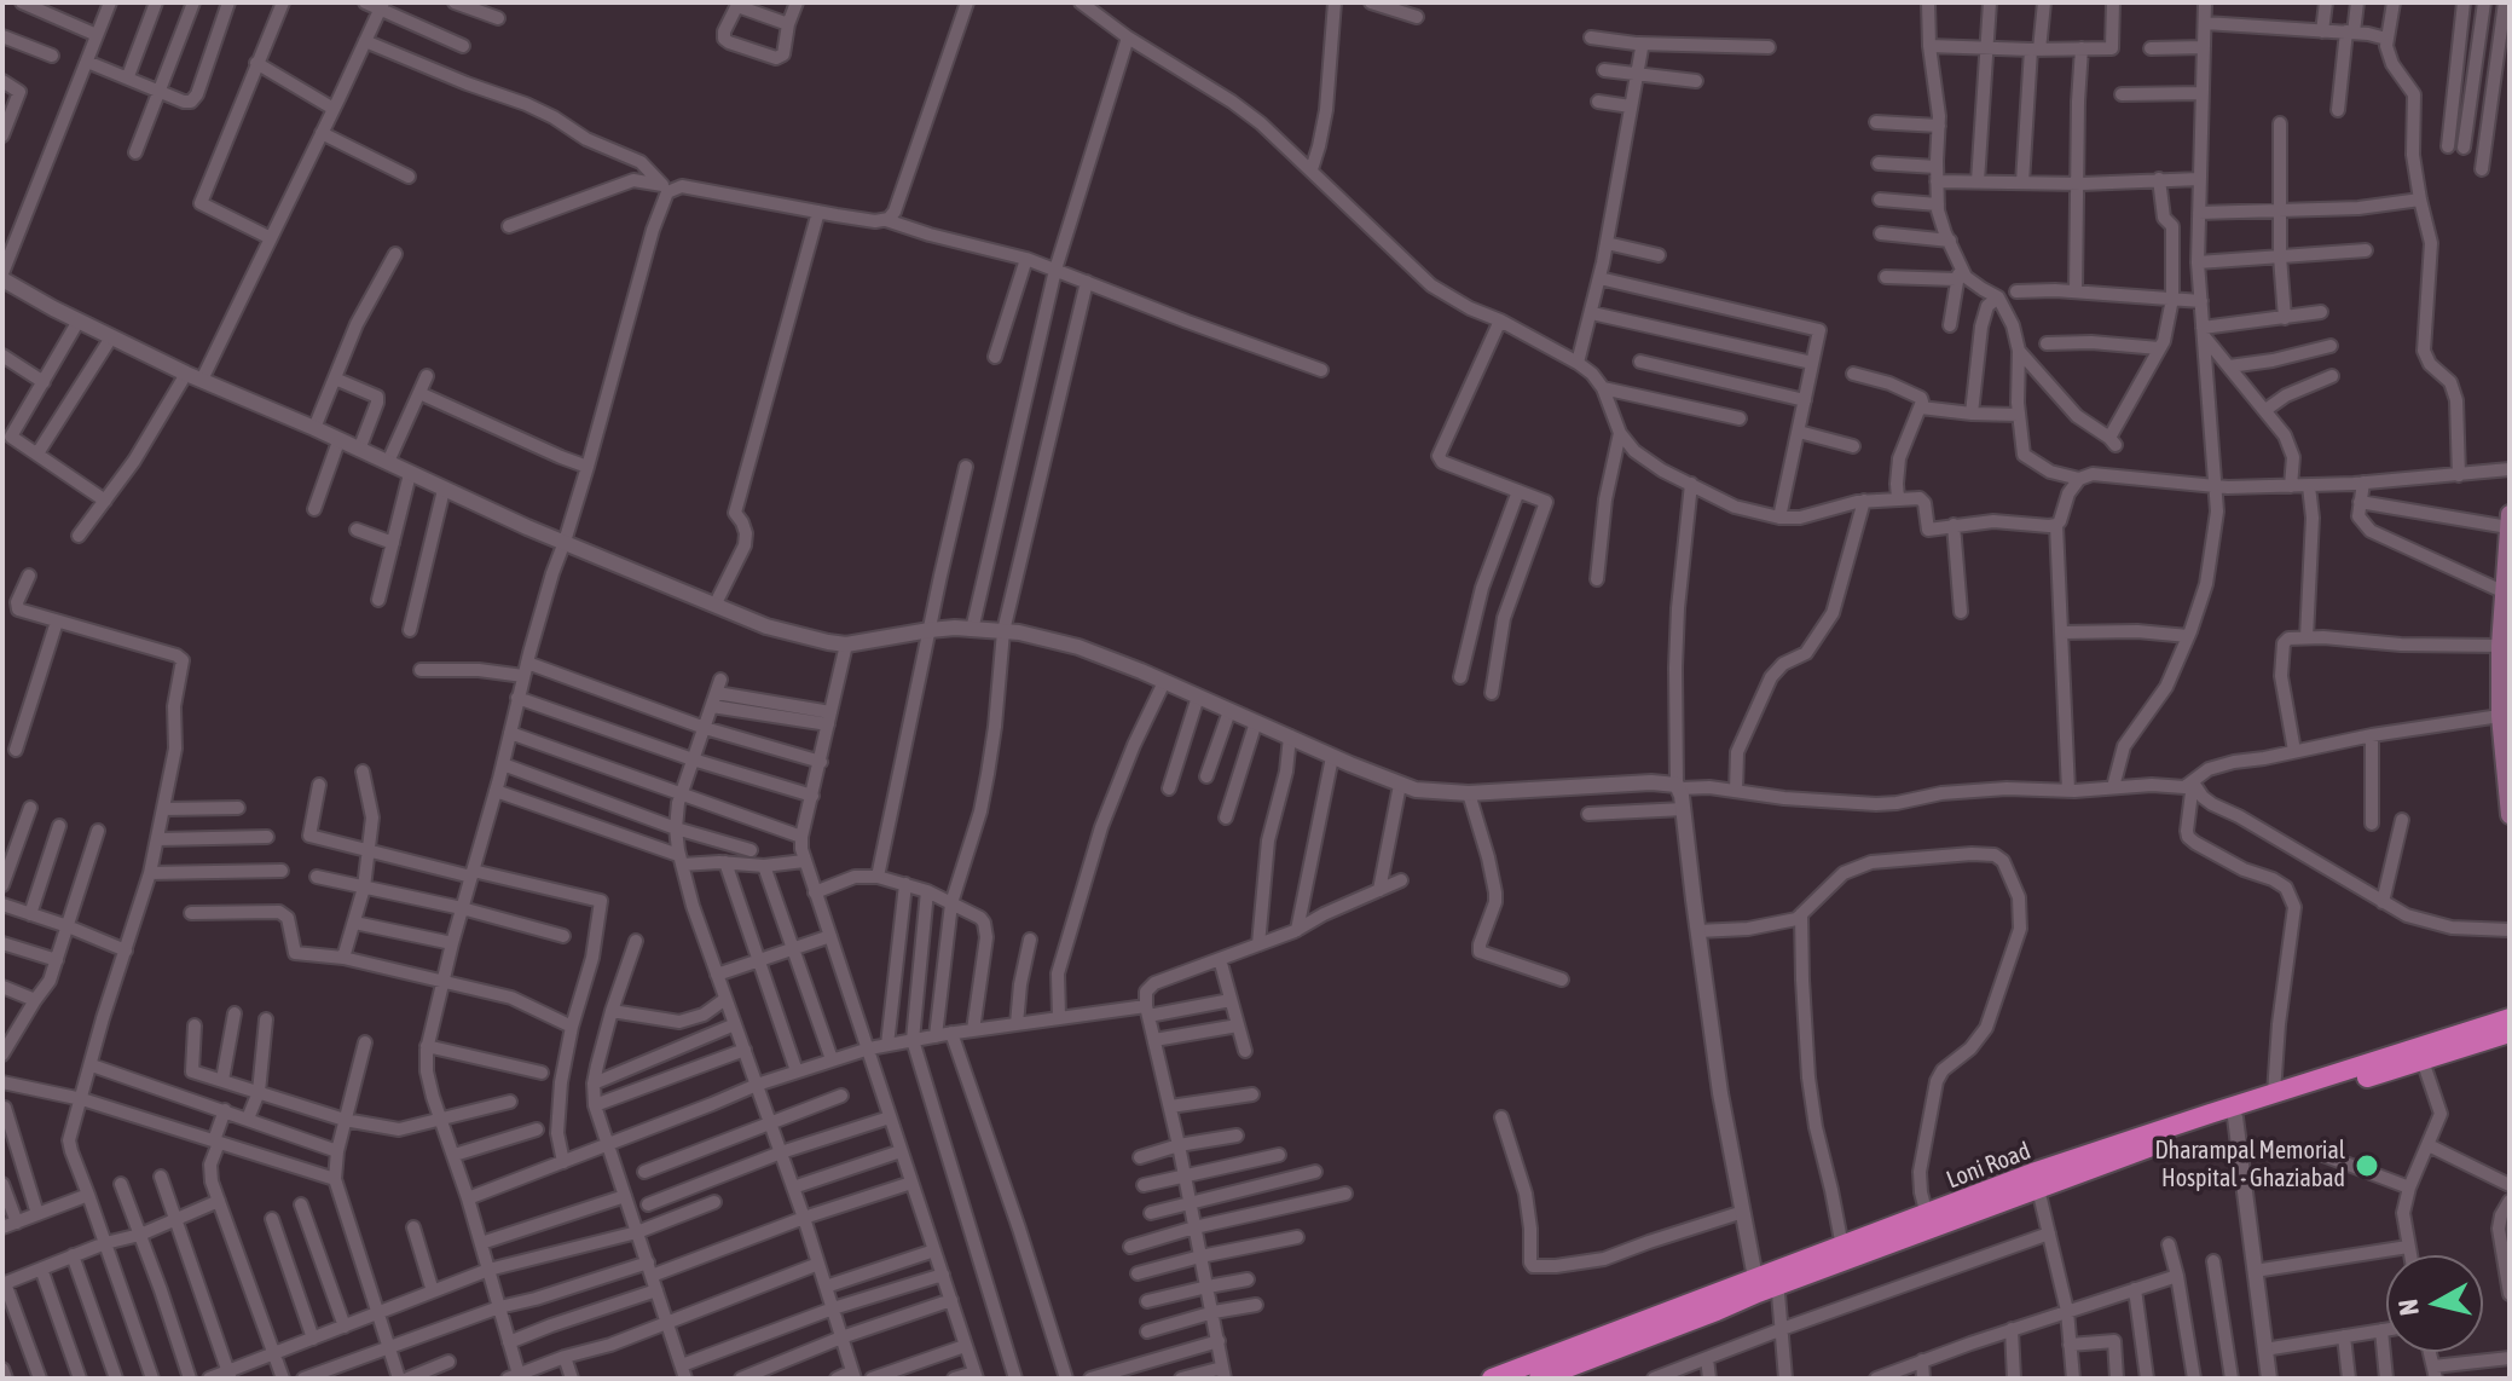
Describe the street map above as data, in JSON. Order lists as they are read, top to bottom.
{
  "streets": {
    "highway": ["Loni Road"]
  },
  "places": ["Dharampal Memorial Hospital - Ghaziabad"],
  "north": "left"
}
